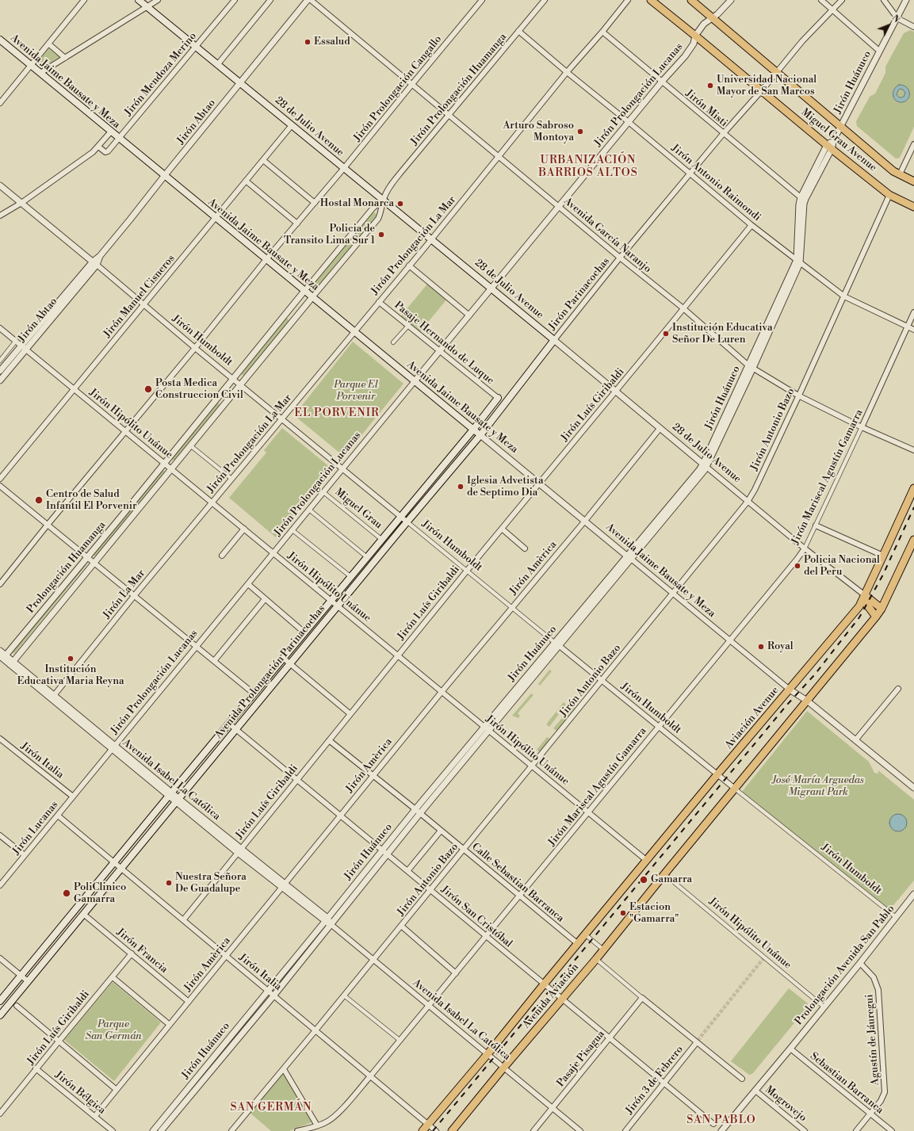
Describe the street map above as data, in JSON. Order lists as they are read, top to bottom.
{
  "streets": {
    "main road": [
      "Avenida Jaime Bausate y Meza",
      "28 de Julio Avenue",
      "Miguel Grau Avenue",
      "Avenida Prolongación Parinacochas",
      "Aviación Avenue",
      "Avenida Aviación"
    ],
    "street": [
      "Jirón Mendoza Merino",
      "Jirón Huánuco",
      "Jirón Prolongación Cangallo",
      "Jirón Prolongación Huamanga",
      "Jirón Prolongación Lucanas",
      "Jirón Misti",
      "Jirón Abtao",
      "Jirón Antonio Raimondi",
      "Avenida García Naranjo",
      "Jirón Prolongación La Mar",
      "Jirón Parinacochas",
      "Jirón Manuel Cisneros",
      "Jirón Humboldt",
      "Pasaje Hernando de Luque",
      "Jirón Luís Giribaldi",
      "Jirón Hipólito Unánue",
      "Jirón Antonio Bazo",
      "Jirón Mariscal Agustín Gamarra",
      "Miguel Grau",
      "Prolongación Huamanga",
      "Jirón Amèrica",
      "Jirón La Mar",
      "Jirón Italia",
      "Avenida Isabel La Católica",
      "Jirón Lucanas",
      "Calle Sebastian Barranca",
      "Jirón San Cristóbal",
      "Jirón Francia",
      "Prolongación Avenida San Pablo",
      "Agustín de Jáuregui",
      "Pasaje Pisagua",
      "Jirón 3 de Febrero",
      "Sebastian Barranca",
      "Jirón Bélgica",
      "Mogrovejo"
    ]
  },
  "crossings": [
    ["Jirón Mendoza Merino", "Avenida Jaime Bausate y Meza"],
    ["Jirón Mendoza Merino", "28 de Julio Avenue"],
    ["Avenida Jaime Bausate y Meza", "Jirón Huánuco"],
    ["Avenida Jaime Bausate y Meza", "Jirón Prolongación Cangallo"],
    ["Avenida Jaime Bausate y Meza", "Jirón Prolongación Lucanas"],
    ["Avenida Jaime Bausate y Meza", "Jirón Abtao"],
    ["Avenida Jaime Bausate y Meza", "Jirón Prolongación La Mar"],
    ["Avenida Jaime Bausate y Meza", "Jirón Manuel Cisneros"],
    ["Avenida Jaime Bausate y Meza", "Jirón Luís Giribaldi"],
    ["Avenida Jaime Bausate y Meza", "Jirón Antonio Bazo"],
    ["Avenida Jaime Bausate y Meza", "Jirón Mariscal Agustín Gamarra"],
    ["Avenida Jaime Bausate y Meza", "Prolongación Huamanga"],
    ["Avenida Jaime Bausate y Meza", "Jirón Amèrica"],
    ["Avenida Jaime Bausate y Meza", "Avenida Prolongación Parinacochas"],
    ["Avenida Jaime Bausate y Meza", "Aviación Avenue"],
    ["Jirón Huánuco", "Jirón Misti"],
    ["Jirón Huánuco", "28 de Julio Avenue"],
    ["Jirón Huánuco", "Miguel Grau Avenue"],
    ["Jirón Huánuco", "Jirón Antonio Raimondi"],
    ["Jirón Huánuco", "Avenida García Naranjo"],
    ["Jirón Huánuco", "Jirón Humboldt"],
    ["Jirón Huánuco", "Jirón Hipólito Unánue"],
    ["Jirón Huánuco", "Jirón Italia"],
    ["Jirón Huánuco", "Avenida Isabel La Católica"],
    ["Jirón Huánuco", "Calle Sebastian Barranca"],
    ["Jirón Huánuco", "Jirón San Cristóbal"],
    ["Jirón Prolongación Cangallo", "28 de Julio Avenue"],
    ["Jirón Prolongación Cangallo", "Avenida García Naranjo"],
    ["Jirón Prolongación Cangallo", "Jirón Humboldt"],
    ["Jirón Prolongación Cangallo", "Jirón Hipólito Unánue"],
    ["Jirón Prolongación Huamanga", "28 de Julio Avenue"],
    ["Jirón Prolongación Huamanga", "Jirón Antonio Raimondi"],
    ["Jirón Prolongación Huamanga", "Avenida García Naranjo"],
    ["Jirón Prolongación Huamanga", "Prolongación Huamanga"],
    ["Jirón Prolongación Lucanas", "Jirón Misti"],
    ["Jirón Prolongación Lucanas", "28 de Julio Avenue"],
    ["Jirón Prolongación Lucanas", "Miguel Grau Avenue"],
    ["Jirón Prolongación Lucanas", "Jirón Antonio Raimondi"],
    ["Jirón Prolongación Lucanas", "Avenida García Naranjo"],
    ["Jirón Prolongación Lucanas", "Jirón Humboldt"],
    ["Jirón Prolongación Lucanas", "Pasaje Hernando de Luque"],
    ["Jirón Prolongación Lucanas", "Jirón Hipólito Unánue"],
    ["Jirón Prolongación Lucanas", "Miguel Grau"],
    ["Jirón Prolongación Lucanas", "Jirón Italia"],
    ["Jirón Prolongación Lucanas", "Avenida Isabel La Católica"],
    ["Jirón Prolongación Lucanas", "Jirón Lucanas"],
    ["Jirón Misti", "Jirón Prolongación La Mar"],
    ["Jirón Misti", "Jirón Parinacochas"],
    ["Jirón Abtao", "28 de Julio Avenue"],
    ["Jirón Abtao", "Jirón Humboldt"],
    ["Jirón Abtao", "Jirón Hipólito Unánue"],
    ["28 de Julio Avenue", "Jirón Prolongación La Mar"],
    ["28 de Julio Avenue", "Jirón Parinacochas"],
    ["28 de Julio Avenue", "Jirón Manuel Cisneros"],
    ["28 de Julio Avenue", "Jirón Luís Giribaldi"],
    ["28 de Julio Avenue", "Jirón Antonio Bazo"],
    ["28 de Julio Avenue", "Jirón Mariscal Agustín Gamarra"],
    ["28 de Julio Avenue", "Prolongación Huamanga"],
    ["28 de Julio Avenue", "Jirón Amèrica"],
    ["28 de Julio Avenue", "Avenida Prolongación Parinacochas"],
    ["28 de Julio Avenue", "Aviación Avenue"],
    ["Miguel Grau Avenue", "Jirón Parinacochas"],
    ["Miguel Grau Avenue", "Jirón Antonio Bazo"],
    ["Jirón Antonio Raimondi", "Jirón Prolongación La Mar"],
    ["Jirón Antonio Raimondi", "Jirón Parinacochas"],
    ["Jirón Antonio Raimondi", "Jirón Luís Giribaldi"],
    ["Jirón Antonio Raimondi", "Jirón Antonio Bazo"],
    ["Jirón Antonio Raimondi", "Jirón Mariscal Agustín Gamarra"],
    ["Avenida García Naranjo", "Jirón Prolongación La Mar"],
    ["Avenida García Naranjo", "Jirón Parinacochas"],
    ["Avenida García Naranjo", "Jirón Luís Giribaldi"],
    ["Avenida García Naranjo", "Jirón Antonio Bazo"],
    ["Avenida García Naranjo", "Jirón Mariscal Agustín Gamarra"],
    ["Jirón Prolongación La Mar", "Jirón Humboldt"],
    ["Jirón Prolongación La Mar", "Pasaje Hernando de Luque"],
    ["Jirón Prolongación La Mar", "Jirón Hipólito Unánue"],
    ["Jirón Prolongación La Mar", "Jirón La Mar"],
    ["Jirón Parinacochas", "Avenida Prolongación Parinacochas"],
    ["Jirón Manuel Cisneros", "Jirón Humboldt"],
    ["Jirón Manuel Cisneros", "Jirón Hipólito Unánue"],
    ["Jirón Humboldt", "Jirón Luís Giribaldi"],
    ["Jirón Humboldt", "Jirón Antonio Bazo"],
    ["Jirón Humboldt", "Jirón Mariscal Agustín Gamarra"],
    ["Jirón Humboldt", "Prolongación Huamanga"],
    ["Jirón Humboldt", "Jirón Amèrica"],
    ["Jirón Humboldt", "Avenida Prolongación Parinacochas"],
    ["Jirón Humboldt", "Aviación Avenue"],
    ["Jirón Humboldt", "Prolongación Avenida San Pablo"],
    ["Pasaje Hernando de Luque", "Avenida Prolongación Parinacochas"],
    ["Jirón Luís Giribaldi", "Jirón Hipólito Unánue"],
    ["Jirón Luís Giribaldi", "Jirón Italia"],
    ["Jirón Luís Giribaldi", "Avenida Isabel La Católica"],
    ["Jirón Luís Giribaldi", "Calle Sebastian Barranca"],
    ["Jirón Luís Giribaldi", "Jirón San Cristóbal"],
    ["Jirón Luís Giribaldi", "Jirón Francia"],
    ["Jirón Luís Giribaldi", "Jirón Bélgica"],
    ["Jirón Hipólito Unánue", "Jirón Antonio Bazo"],
    ["Jirón Hipólito Unánue", "Jirón Mariscal Agustín Gamarra"],
    ["Jirón Hipólito Unánue", "Prolongación Huamanga"],
    ["Jirón Hipólito Unánue", "Jirón Amèrica"],
    ["Jirón Hipólito Unánue", "Jirón La Mar"],
    ["Jirón Hipólito Unánue", "Avenida Prolongación Parinacochas"],
    ["Jirón Hipólito Unánue", "Aviación Avenue"],
    ["Jirón Hipólito Unánue", "Prolongación Avenida San Pablo"],
    ["Jirón Hipólito Unánue", "Avenida Aviación"],
    ["Jirón Antonio Bazo", "Jirón Italia"],
    ["Jirón Antonio Bazo", "Avenida Isabel La Católica"],
    ["Jirón Antonio Bazo", "Calle Sebastian Barranca"],
    ["Jirón Antonio Bazo", "Jirón San Cristóbal"],
    ["Jirón Mariscal Agustín Gamarra", "Jirón Italia"],
    ["Jirón Mariscal Agustín Gamarra", "Avenida Isabel La Católica"],
    ["Jirón Mariscal Agustín Gamarra", "Calle Sebastian Barranca"],
    ["Jirón Mariscal Agustín Gamarra", "Jirón San Cristóbal"],
    ["Miguel Grau", "Avenida Prolongación Parinacochas"],
    ["Prolongación Huamanga", "Avenida Isabel La Católica"],
    ["Jirón Amèrica", "Jirón Italia"],
    ["Jirón Amèrica", "Avenida Isabel La Católica"],
    ["Jirón Amèrica", "Calle Sebastian Barranca"],
    ["Jirón Amèrica", "Jirón San Cristóbal"],
    ["Jirón Amèrica", "Jirón Francia"],
    ["Jirón Amèrica", "Jirón Bélgica"],
    ["Jirón La Mar", "Avenida Isabel La Católica"],
    ["Avenida Prolongación Parinacochas", "Jirón Italia"],
    ["Avenida Prolongación Parinacochas", "Avenida Isabel La Católica"],
    ["Avenida Prolongación Parinacochas", "Jirón San Cristóbal"],
    ["Avenida Prolongación Parinacochas", "Jirón Francia"],
    ["Aviación Avenue", "Calle Sebastian Barranca"],
    ["Aviación Avenue", "Avenida Aviación"],
    ["Jirón Italia", "Jirón Lucanas"],
    ["Jirón Italia", "Avenida Aviación"],
    ["Avenida Isabel La Católica", "Avenida Aviación"],
    ["Avenida Isabel La Católica", "Pasaje Pisagua"],
    ["Calle Sebastian Barranca", "Avenida Aviación"],
    ["Jirón San Cristóbal", "Avenida Aviación"],
    ["Jirón San Cristóbal", "Pasaje Pisagua"],
    ["Jirón San Cristóbal", "Jirón 3 de Febrero"],
    ["Prolongación Avenida San Pablo", "Agustín de Jáuregui"],
    ["Prolongación Avenida San Pablo", "Sebastian Barranca"],
    ["Prolongación Avenida San Pablo", "Mogrovejo"],
    ["Agustín de Jáuregui", "Sebastian Barranca"]
  ],
  "districts": [
    "URBANIZACIÓN BARRIOS ALTOS",
    "EL PORVENIR",
    "SAN GERMÁN",
    "SAN PABLO"
  ],
  "parks": ["Parque El Porvenir", "José María Arguedas Migrant Park", "Parque San Germán"],
  "places": [
    "Essalud",
    "Universidad Nacional Mayor de San Marcos",
    "Arturo Sabroso Montoya",
    "Hostal Monarca",
    "Policia de Transito Lima Sur 1",
    "Institución Educativa Señor De Luren",
    "Posta Medica Construccion Civil",
    "Iglesia Advetista de Septimo Dia",
    "Centro de Salud Infantil El Porvenir",
    "Policia Nacional del Peru",
    "Royal",
    "Institución Educativa Maria Reyna",
    "Gamarra",
    "Nuestra Señora De Guadalupe",
    "PoliClinico Gamarra",
    "Estacion \"Gamarra\""
  ],
  "north": "top right"
}
